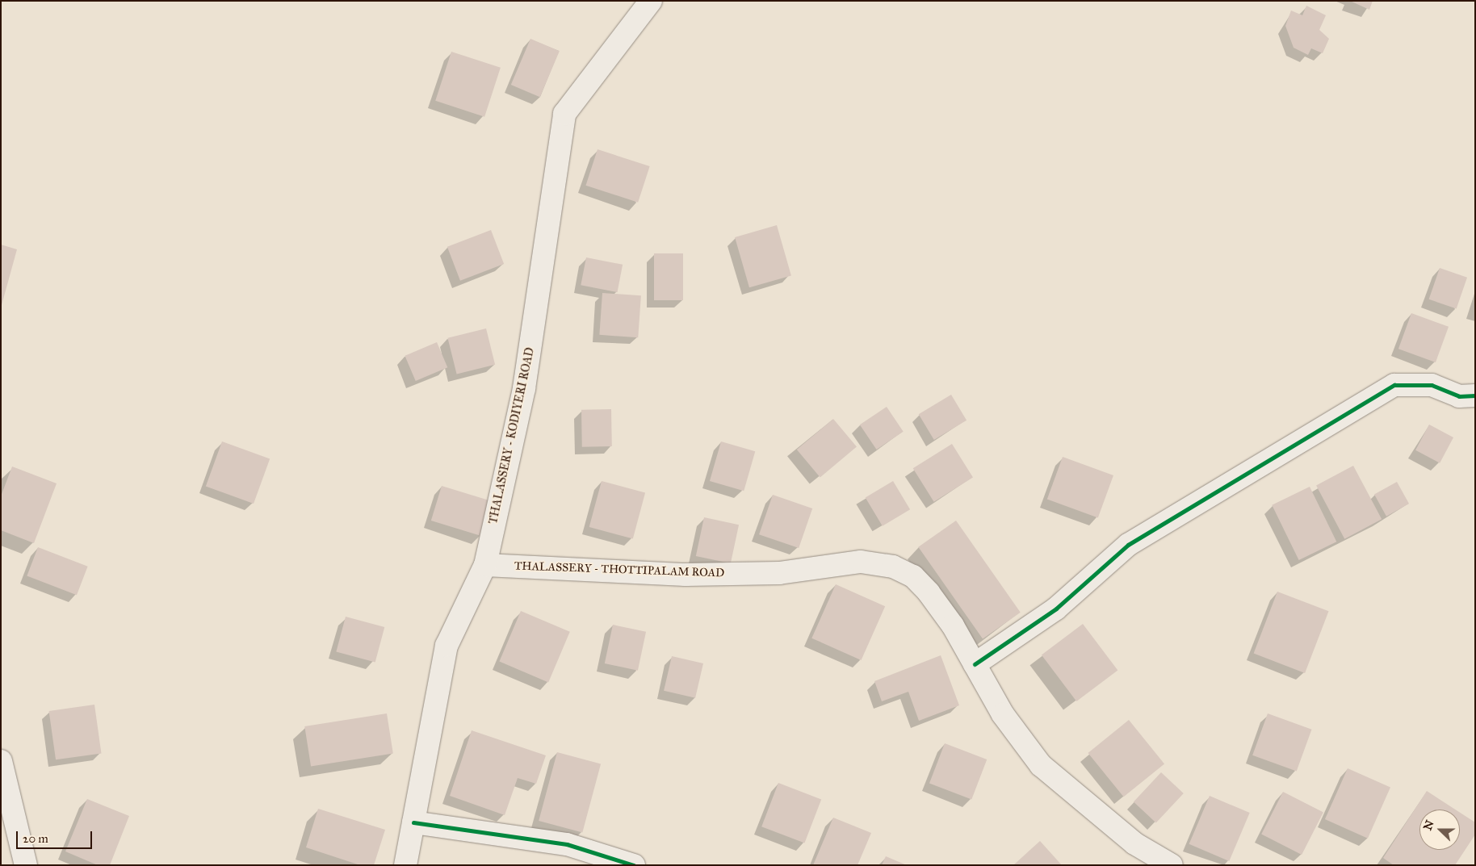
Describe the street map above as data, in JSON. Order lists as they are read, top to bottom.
{
  "streets": {
    "main road": ["THALASSERY - KODIYERI ROAD", "THALASSERY - THOTTIPALAM ROAD"]
  },
  "crossings": [
    ["THALASSERY - KODIYERI ROAD", "THALASSERY - THOTTIPALAM ROAD"]
  ],
  "scale_bar": "20 m",
  "north": "left"
}
